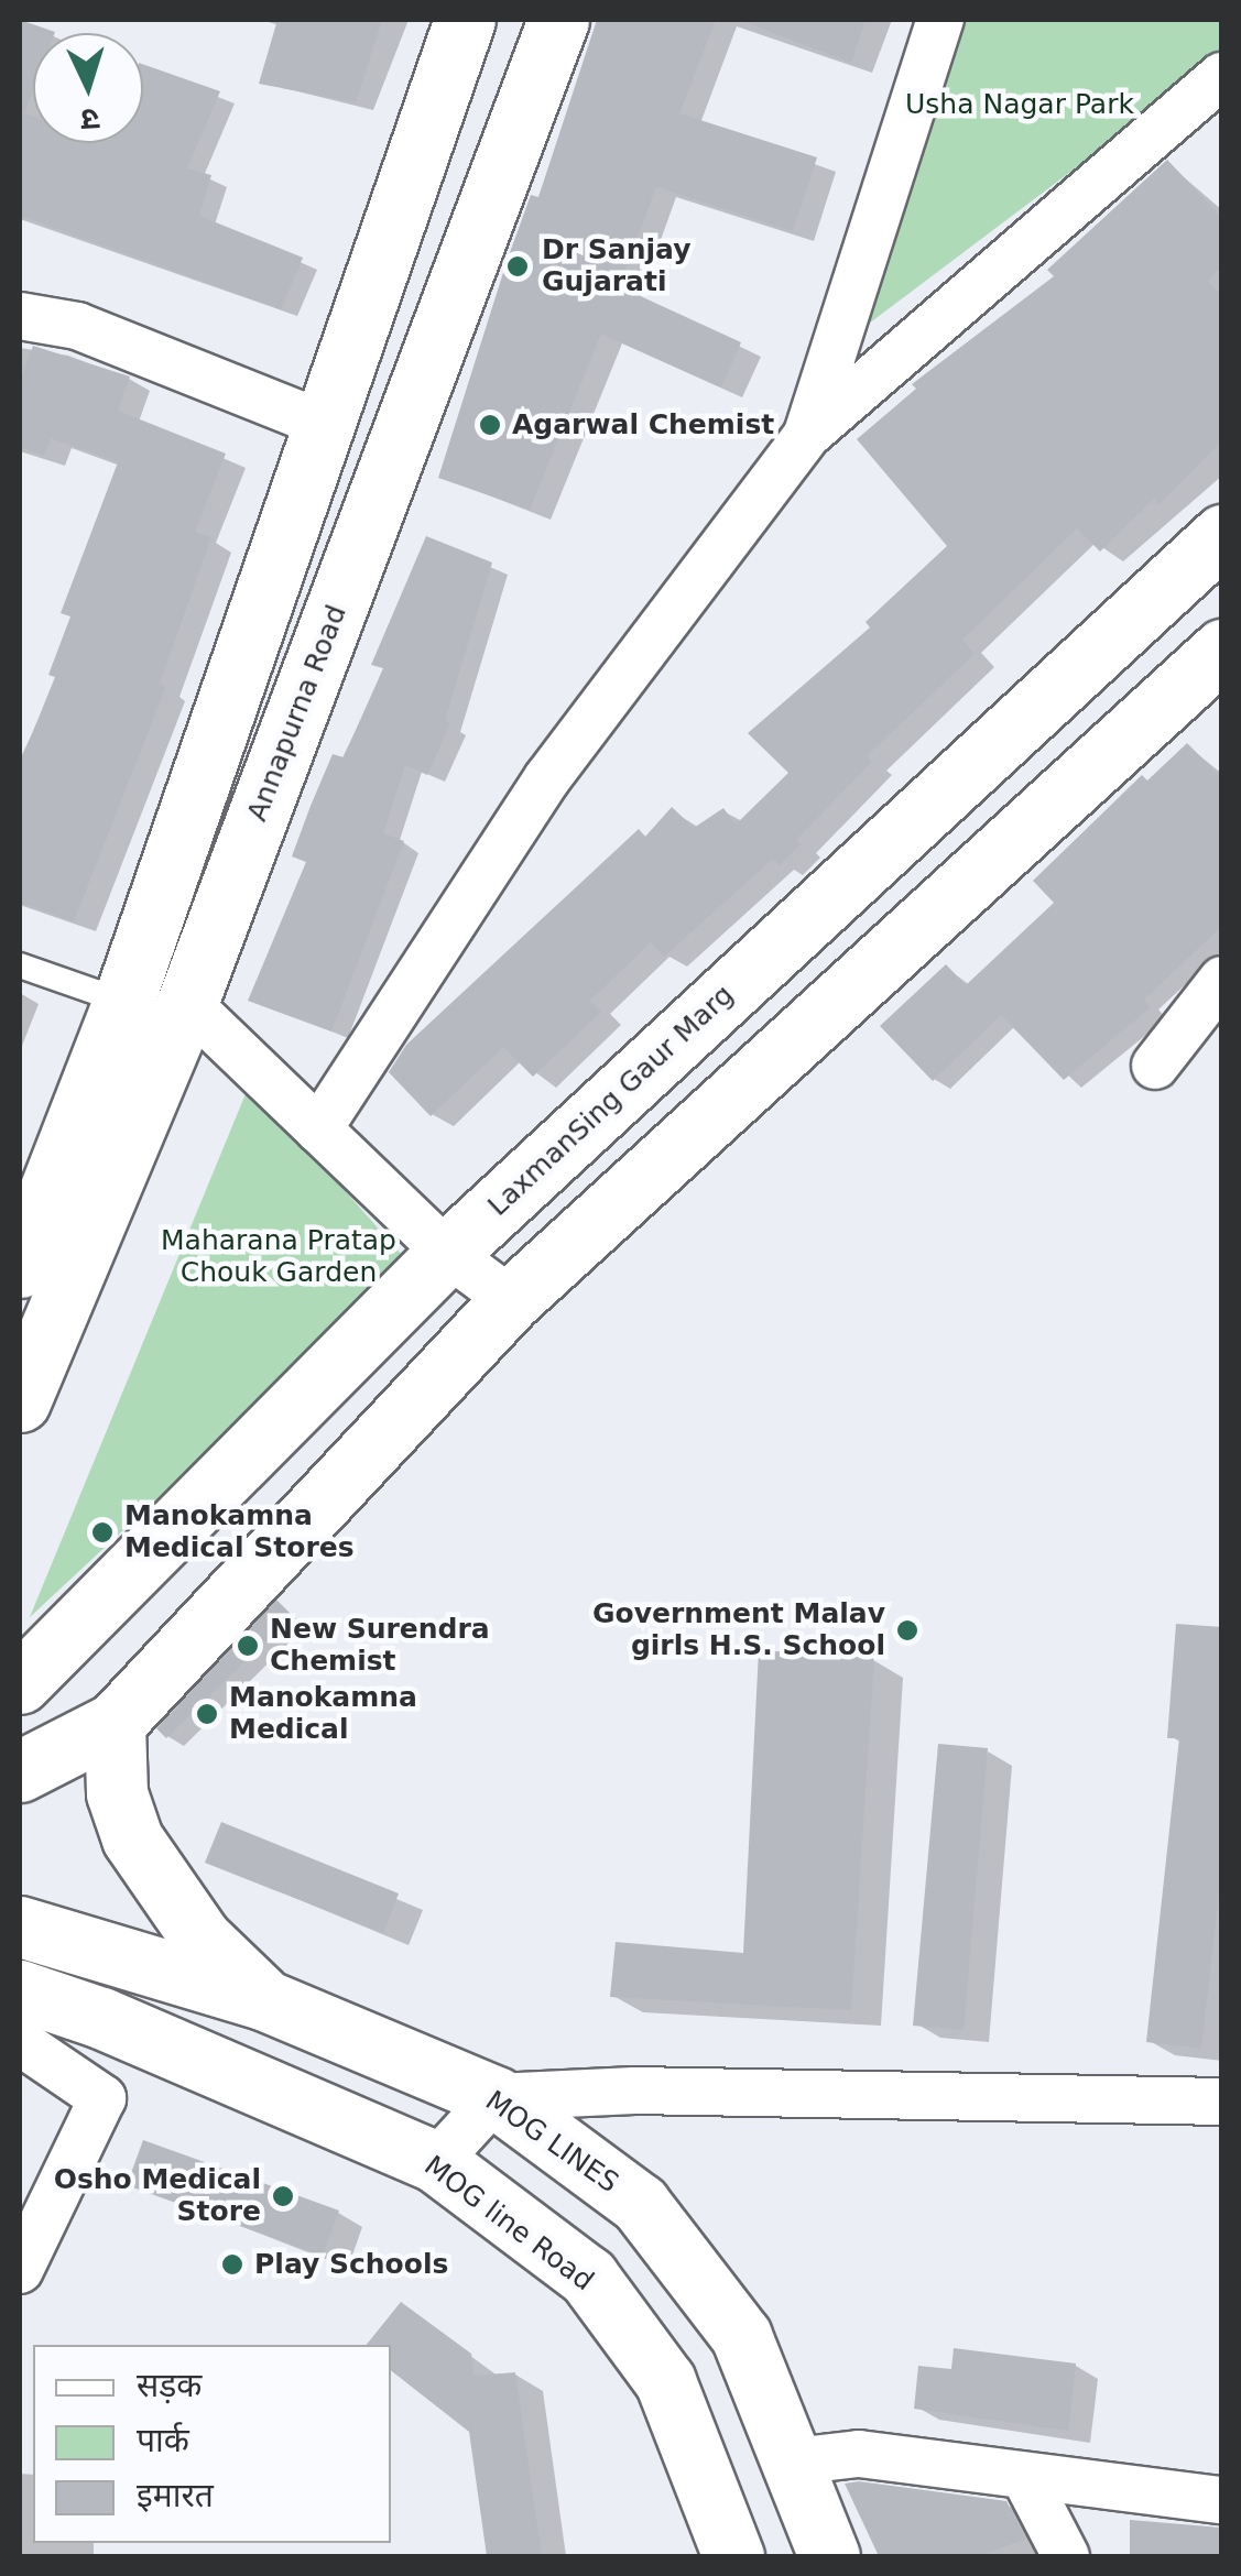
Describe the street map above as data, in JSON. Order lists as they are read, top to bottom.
{
  "streets": {
    "main road": [
      "Annapurna Road",
      "LaxmanSing Gaur Marg",
      "MOG LINES",
      "MOG line Road"
    ]
  },
  "parks": ["Usha Nagar Park", "Maharana Pratap Chouk Garden"],
  "places": [
    "Dr Sanjay Gujarati",
    "Agarwal Chemist",
    "Manokamna Medical Stores",
    "Government Malav girls H.S. School",
    "New Surendra Chemist",
    "Manokamna Medical",
    "Osho Medical Store",
    "Play Schools"
  ],
  "legend": ["सड़क", "पार्क", "इमारत"],
  "north": "bottom"
}
